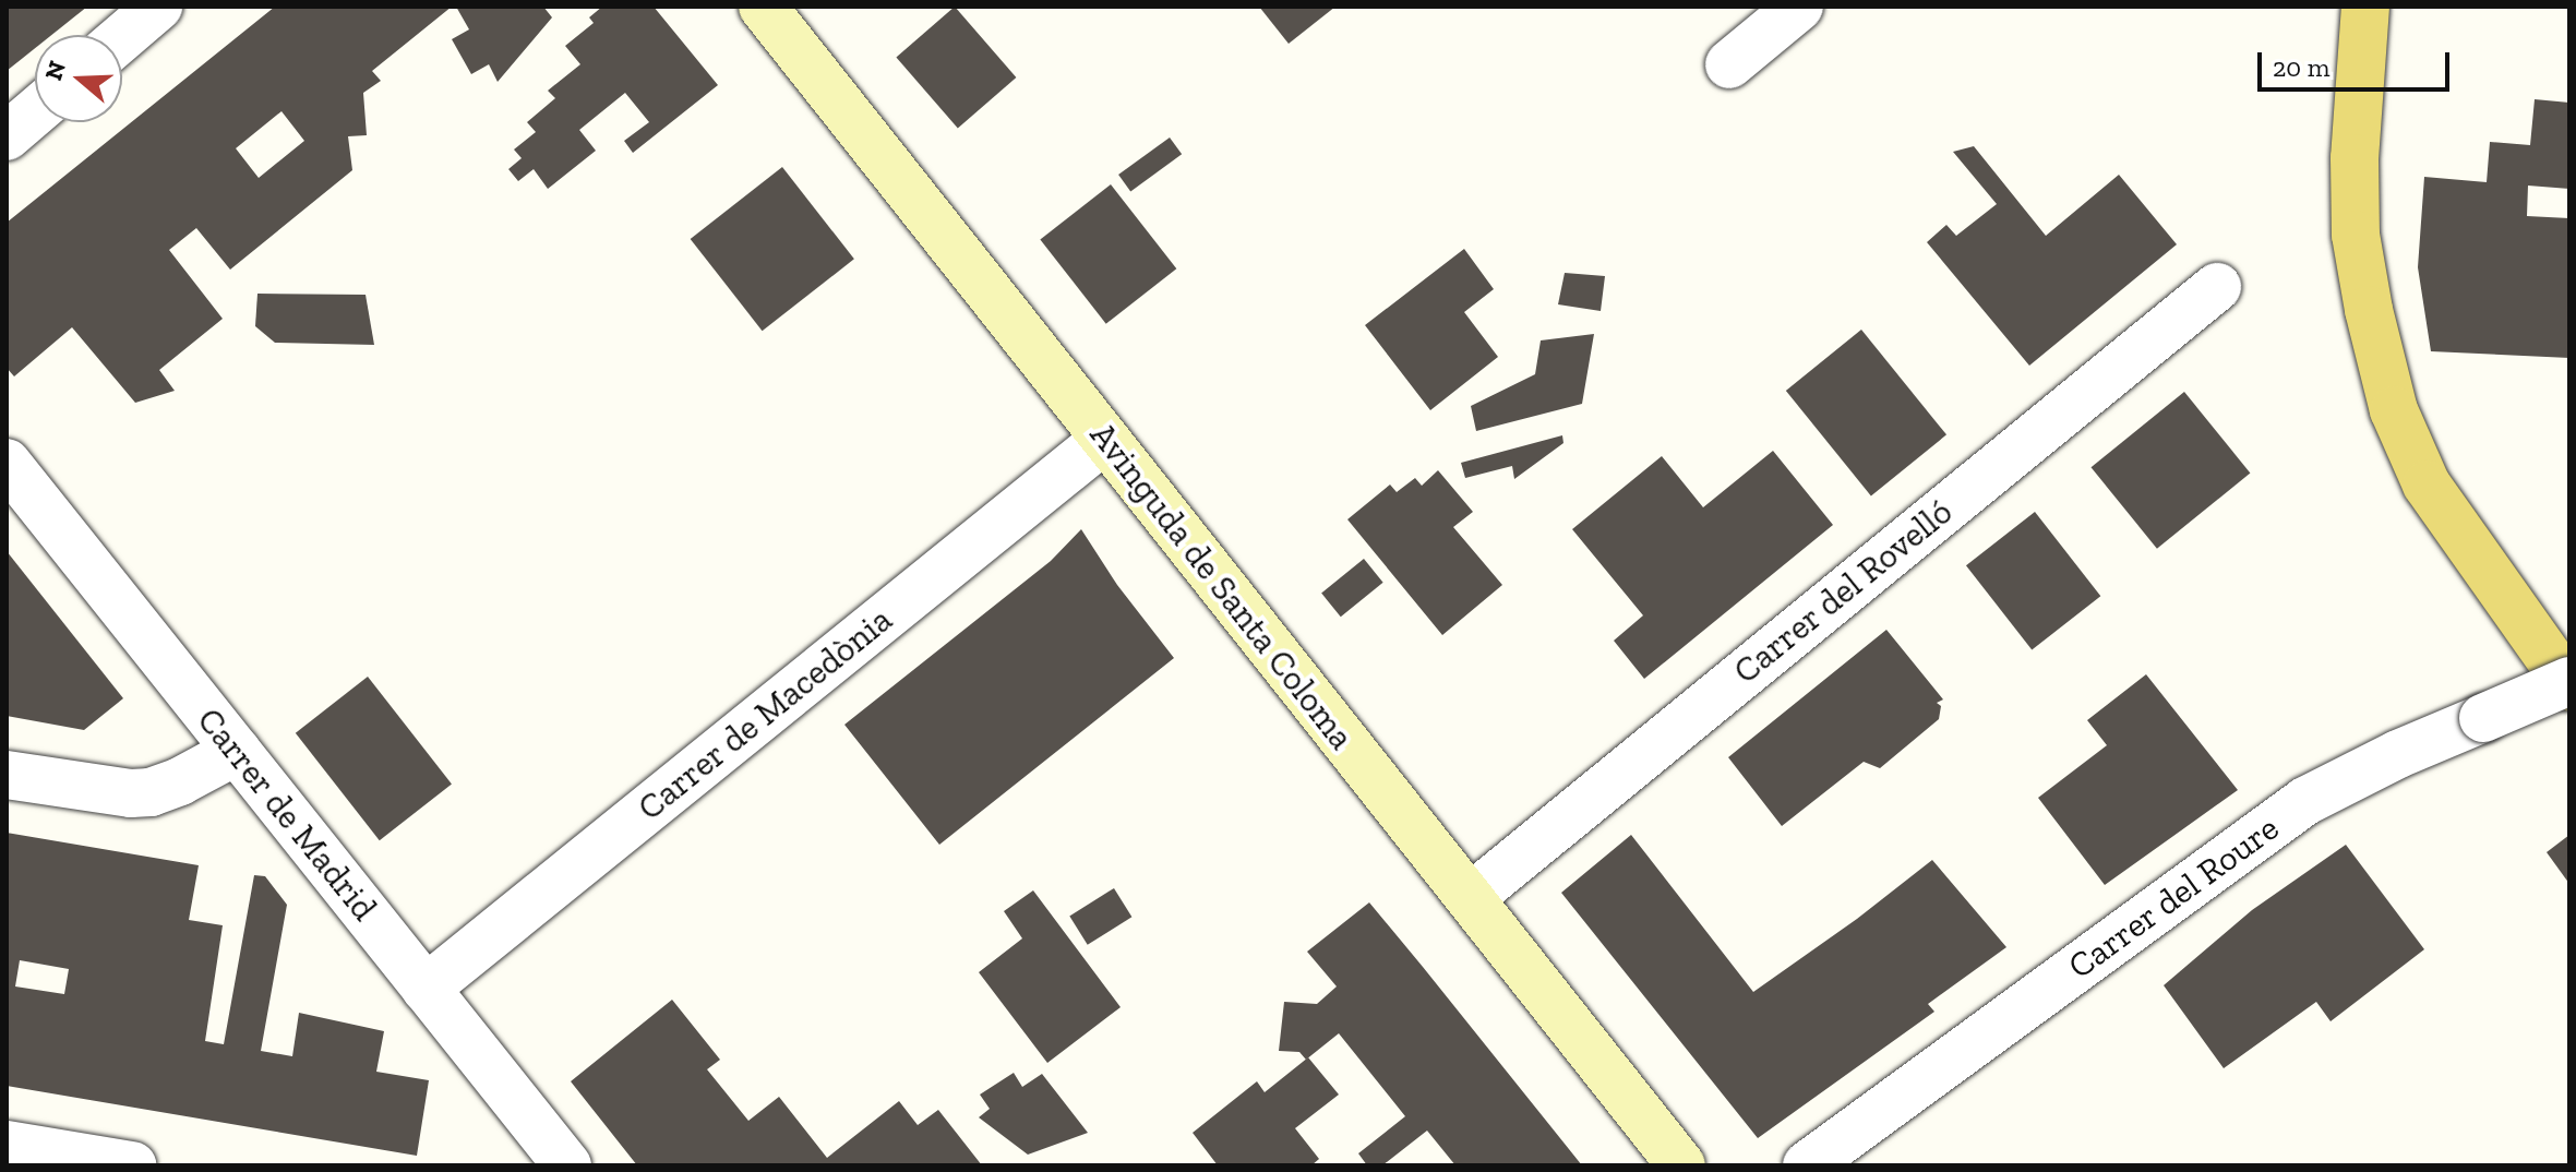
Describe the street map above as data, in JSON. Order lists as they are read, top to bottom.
{
  "streets": {
    "main road": ["Avinguda de Santa Coloma"],
    "street": [
      "Carrer del Rovelló",
      "Carrer de Macedònia",
      "Carrer de Madrid",
      "Carrer del Roure"
    ]
  },
  "crossings": [
    ["Avinguda de Santa Coloma", "Carrer del Rovelló"],
    ["Avinguda de Santa Coloma", "Carrer de Macedònia"],
    ["Carrer de Macedònia", "Carrer de Madrid"]
  ],
  "scale_bar": "20 m",
  "north": "left"
}
